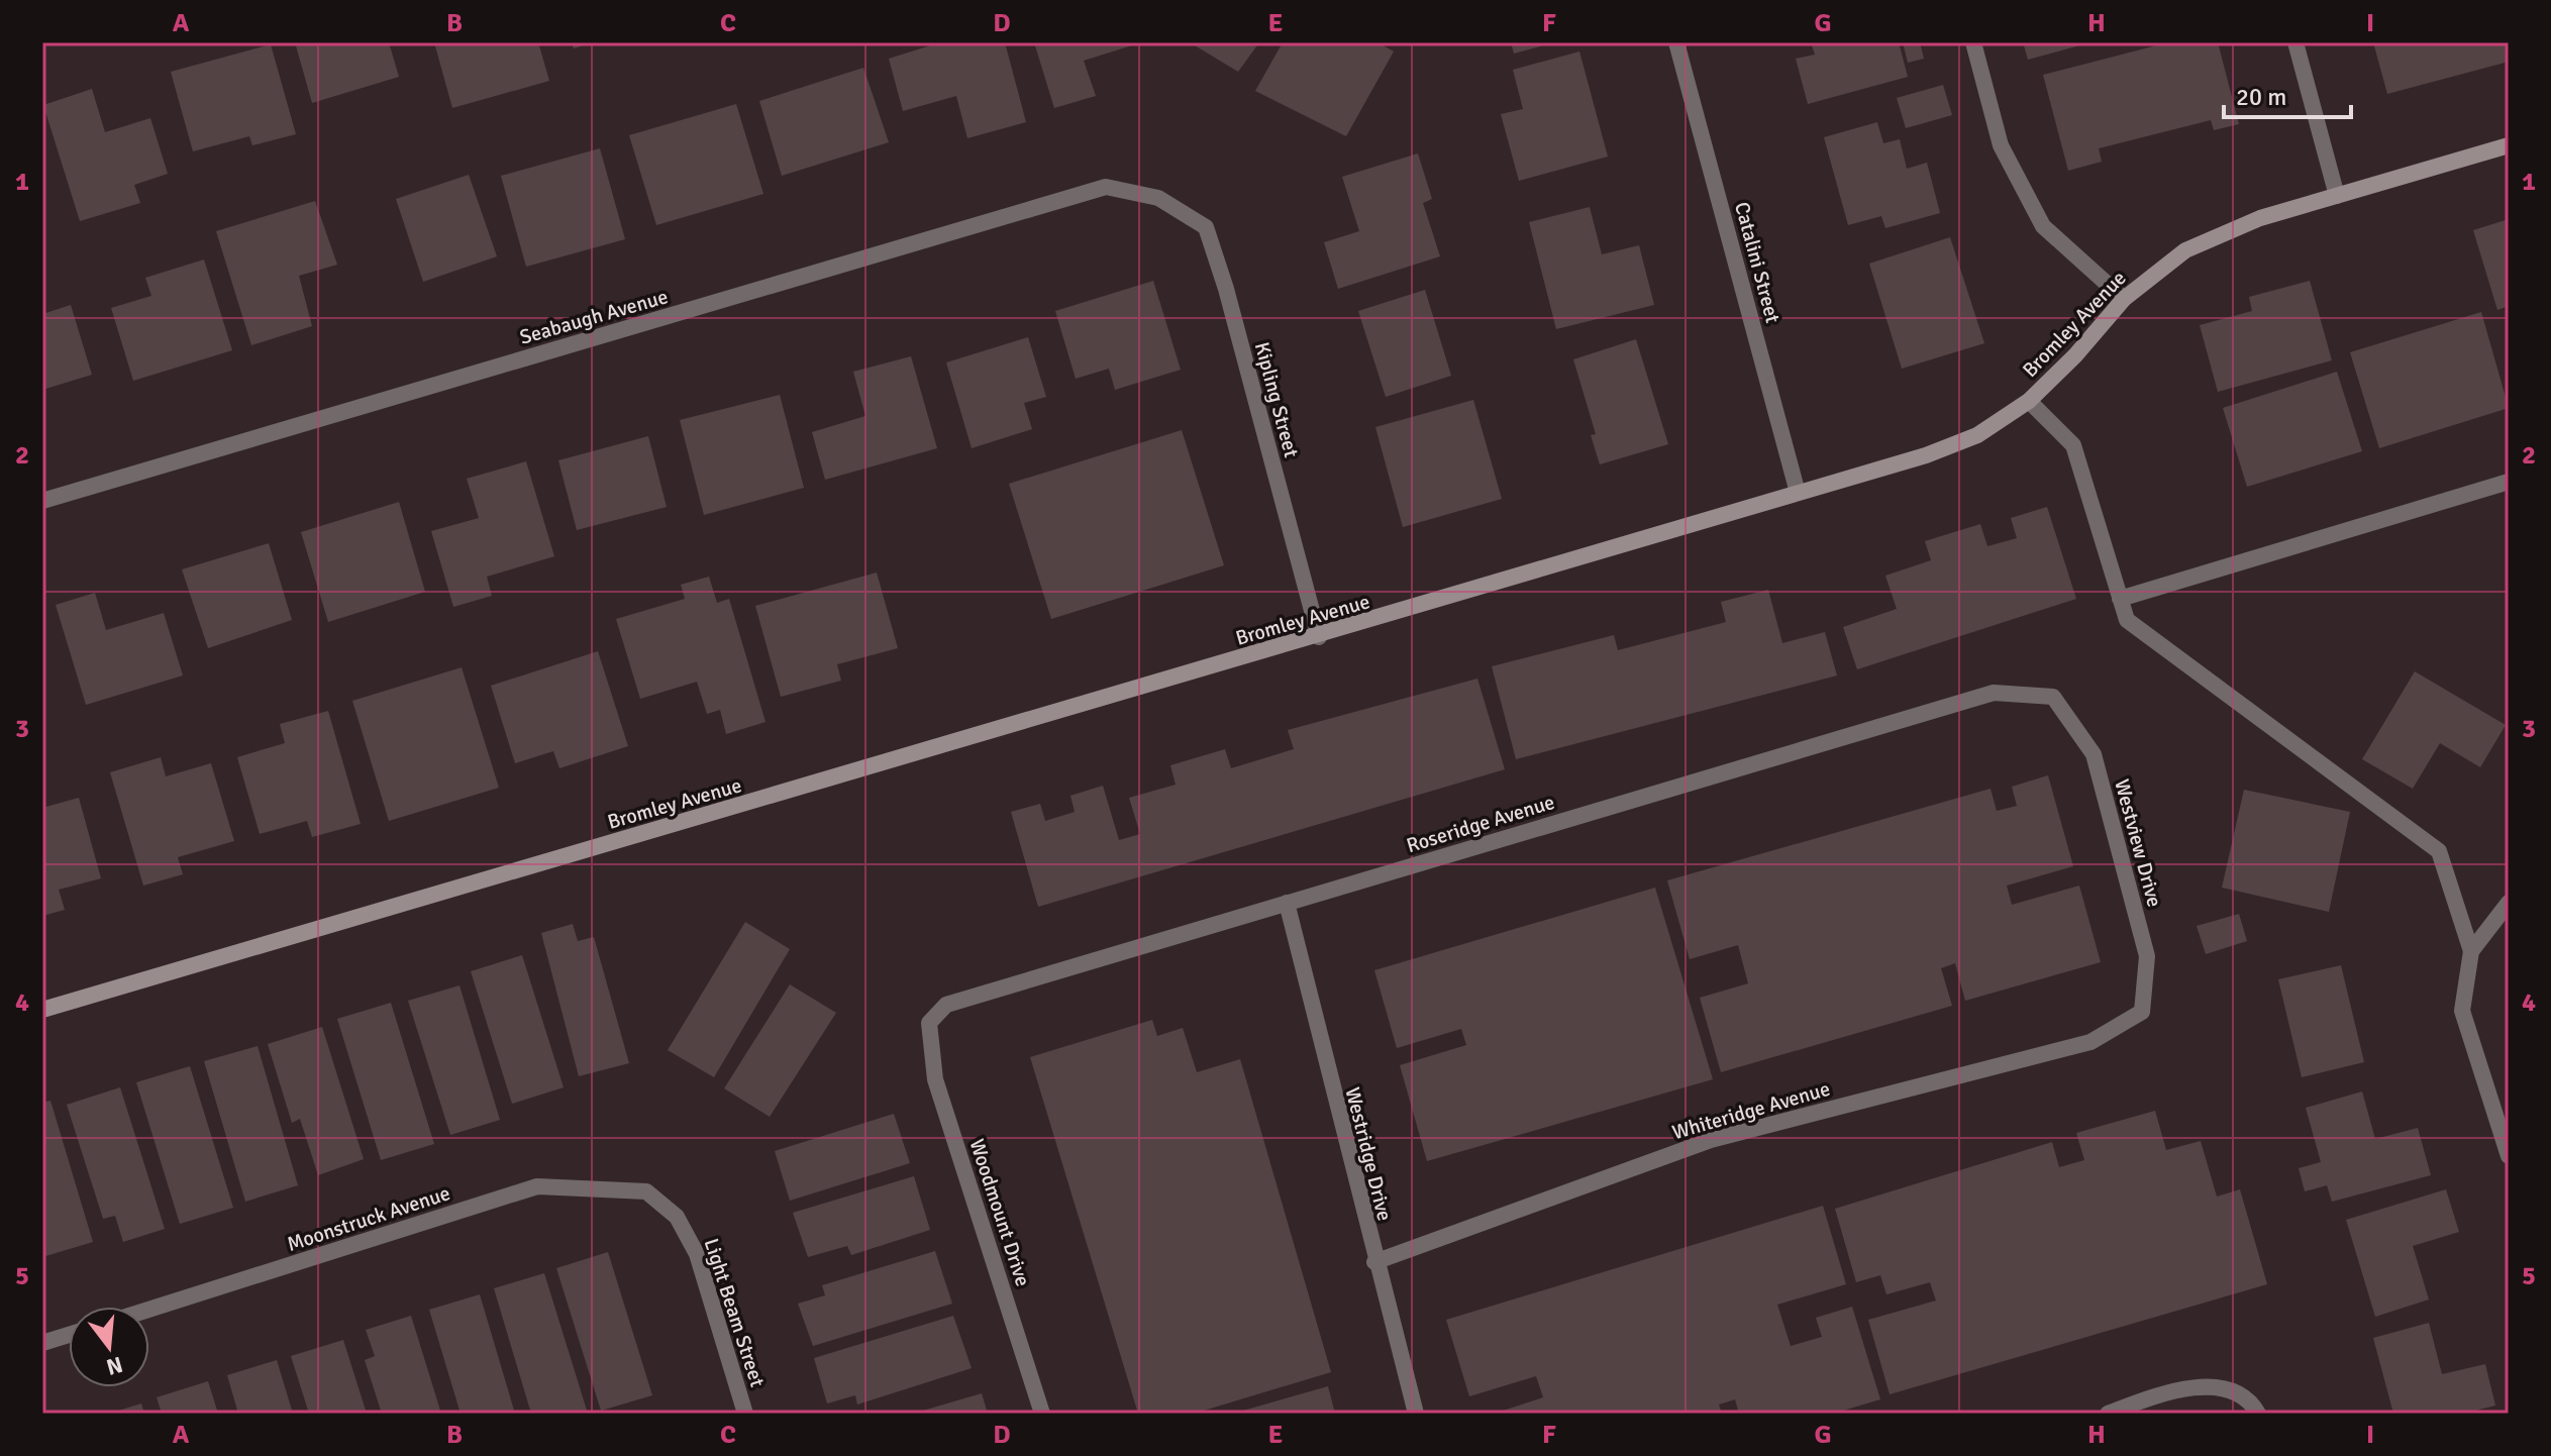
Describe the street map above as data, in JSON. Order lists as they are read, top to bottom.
{
  "streets": {
    "street": [
      "Catalini Street",
      "Seabaugh Avenue",
      "Bromley Avenue",
      "Kipling Street",
      "Roseridge Avenue",
      "Westview Drive",
      "Whiteridge Avenue",
      "Westridge Drive",
      "Woodmount Drive",
      "Moonstruck Avenue",
      "Light Beam Street"
    ]
  },
  "crossings": [
    ["Catalini Street", "Bromley Avenue"],
    ["Seabaugh Avenue", "Kipling Street"],
    ["Bromley Avenue", "Kipling Street"],
    ["Roseridge Avenue", "Westview Drive"],
    ["Roseridge Avenue", "Westridge Drive"],
    ["Roseridge Avenue", "Woodmount Drive"],
    ["Westview Drive", "Whiteridge Avenue"],
    ["Whiteridge Avenue", "Westridge Drive"],
    ["Moonstruck Avenue", "Light Beam Street"]
  ],
  "scale_bar": "20 m",
  "north": "bottom",
  "grid": {
    "columns": [
      "A",
      "B",
      "C",
      "D",
      "E",
      "F",
      "G",
      "H",
      "I"
    ],
    "rows": [
      "1",
      "2",
      "3",
      "4",
      "5"
    ]
  }
}
